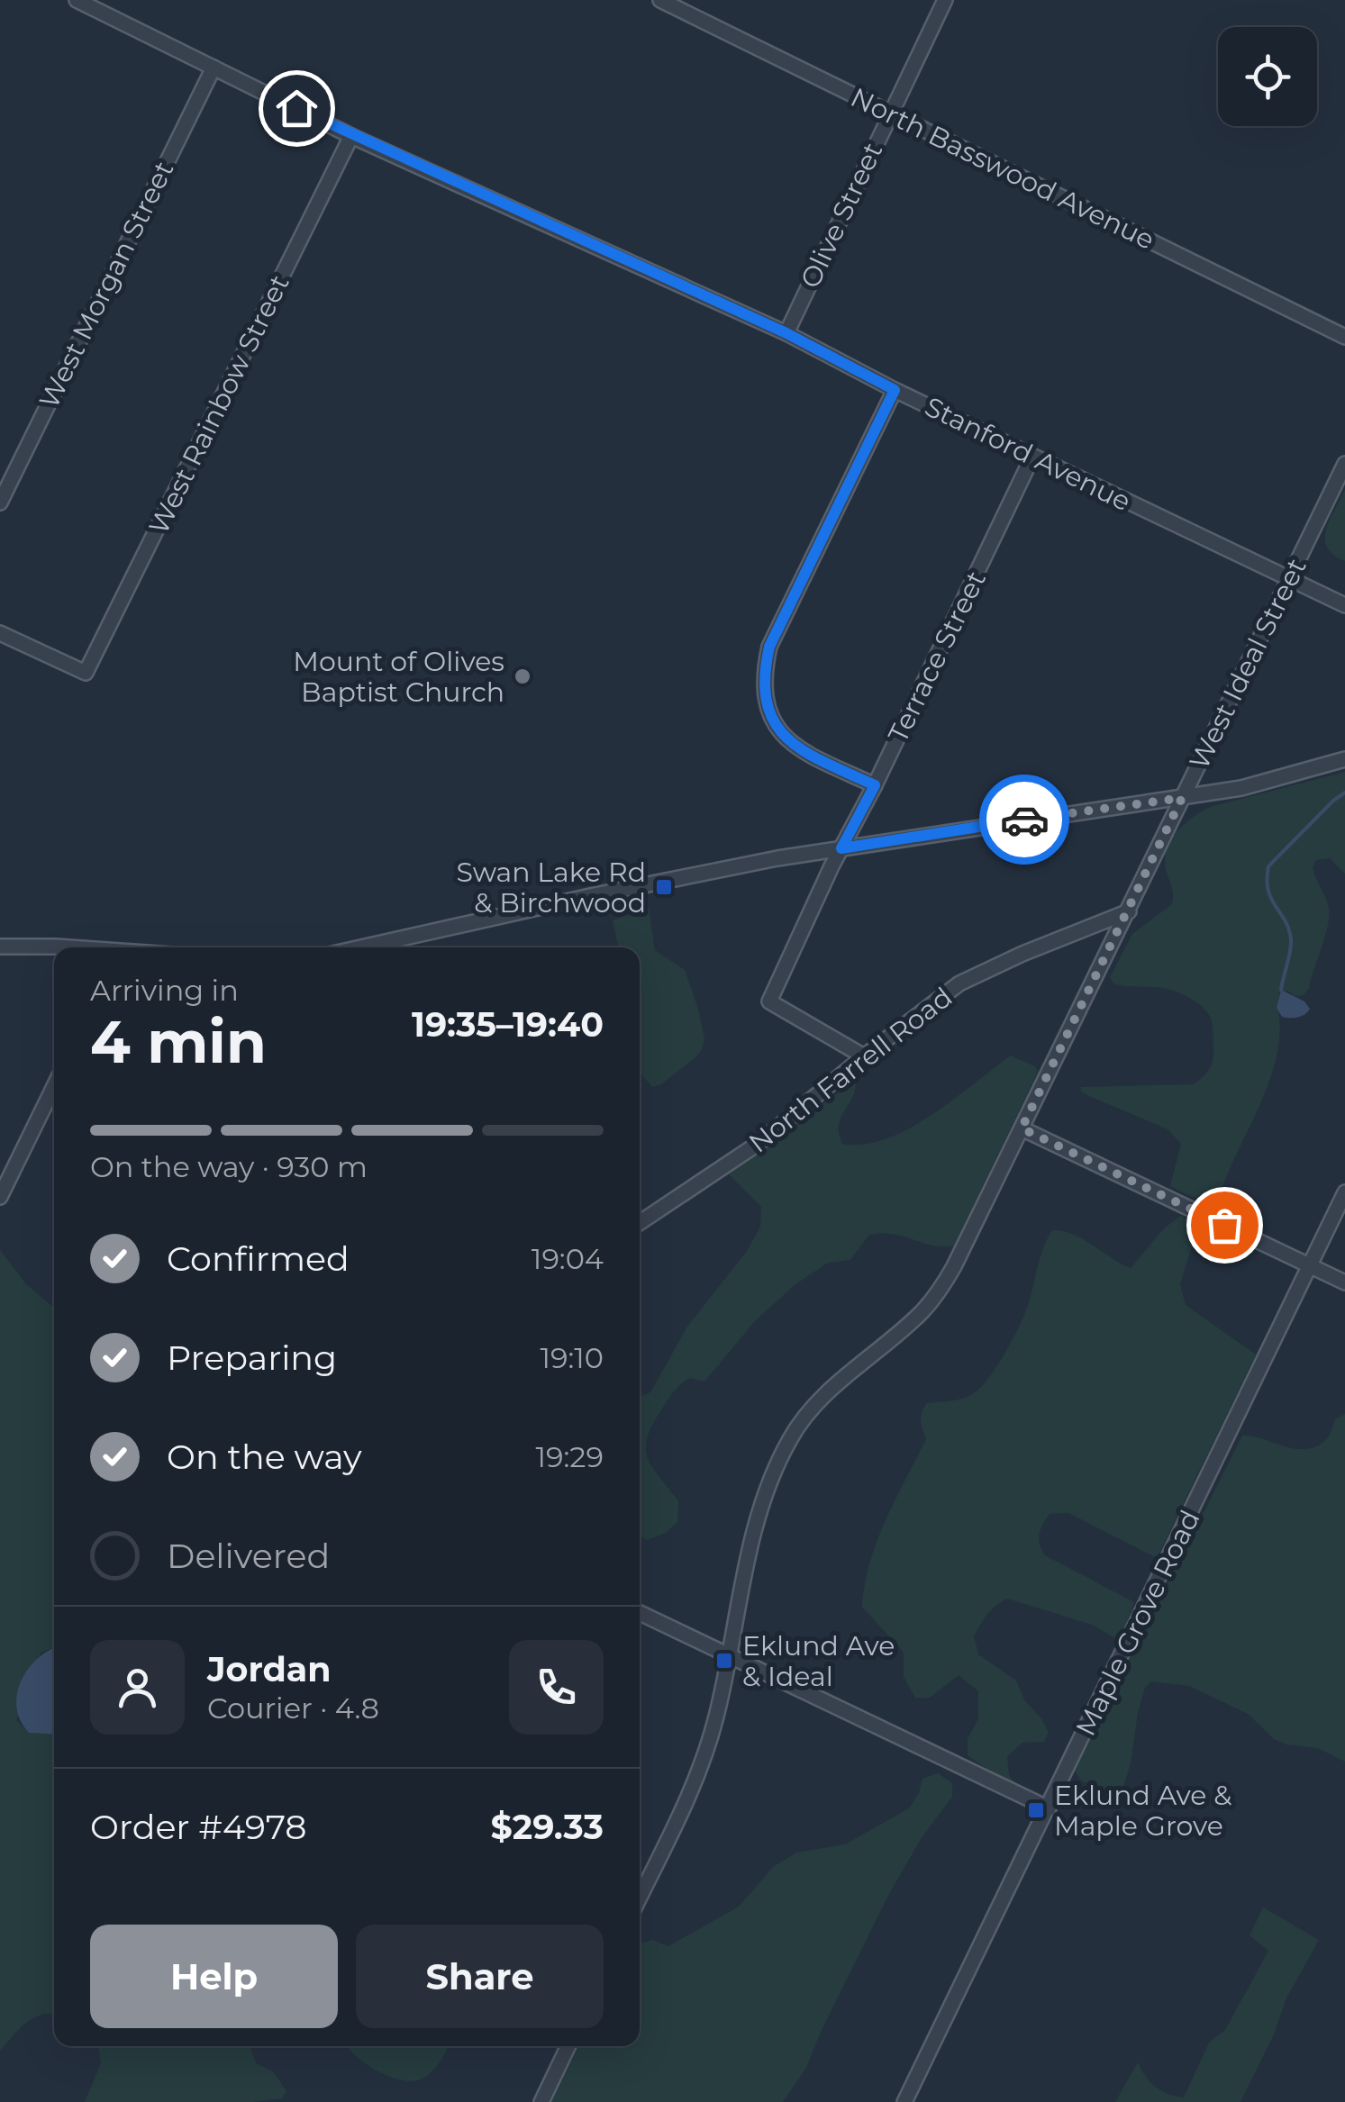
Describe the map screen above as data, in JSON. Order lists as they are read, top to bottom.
{
  "streets": {
    "street": [
      "North Basswood Avenue",
      "Olive Street",
      "West Morgan Street",
      "West Rainbow Street",
      "Stanford Avenue",
      "Terrace Street",
      "West Ideal Street",
      "North Farrell Road",
      "Maple Grove Road"
    ]
  },
  "crossings": [
    ["North Basswood Avenue", "Olive Street"],
    ["Olive Street", "Stanford Avenue"],
    ["West Morgan Street", "Stanford Avenue"],
    ["West Rainbow Street", "Stanford Avenue"],
    ["Stanford Avenue", "Terrace Street"],
    ["Stanford Avenue", "West Ideal Street"],
    ["Terrace Street", "North Farrell Road"],
    ["West Ideal Street", "North Farrell Road"]
  ],
  "places": {
    "other": ["Mount of Olives Baptist Church"],
    "transit": ["Swan Lake Rd & Birchwood", "Eklund Ave & Ideal", "Eklund Ave & Maple Grove"]
  },
  "page": {
    "heading": ["4 min", "Arriving in", "19:35–19:40"],
    "panel": [
      "Jordan",
      "Courier · 4.8",
      "Order #4978",
      "$29.33"
    ],
    "bar": "On the way · 930 m",
    "list": [
      ["Confirmed", "19:04"],
      ["Preparing", "19:10"],
      ["On the way", "19:29"],
      "Delivered"
    ],
    "buttons": ["Help", "Share"]
  }
}
